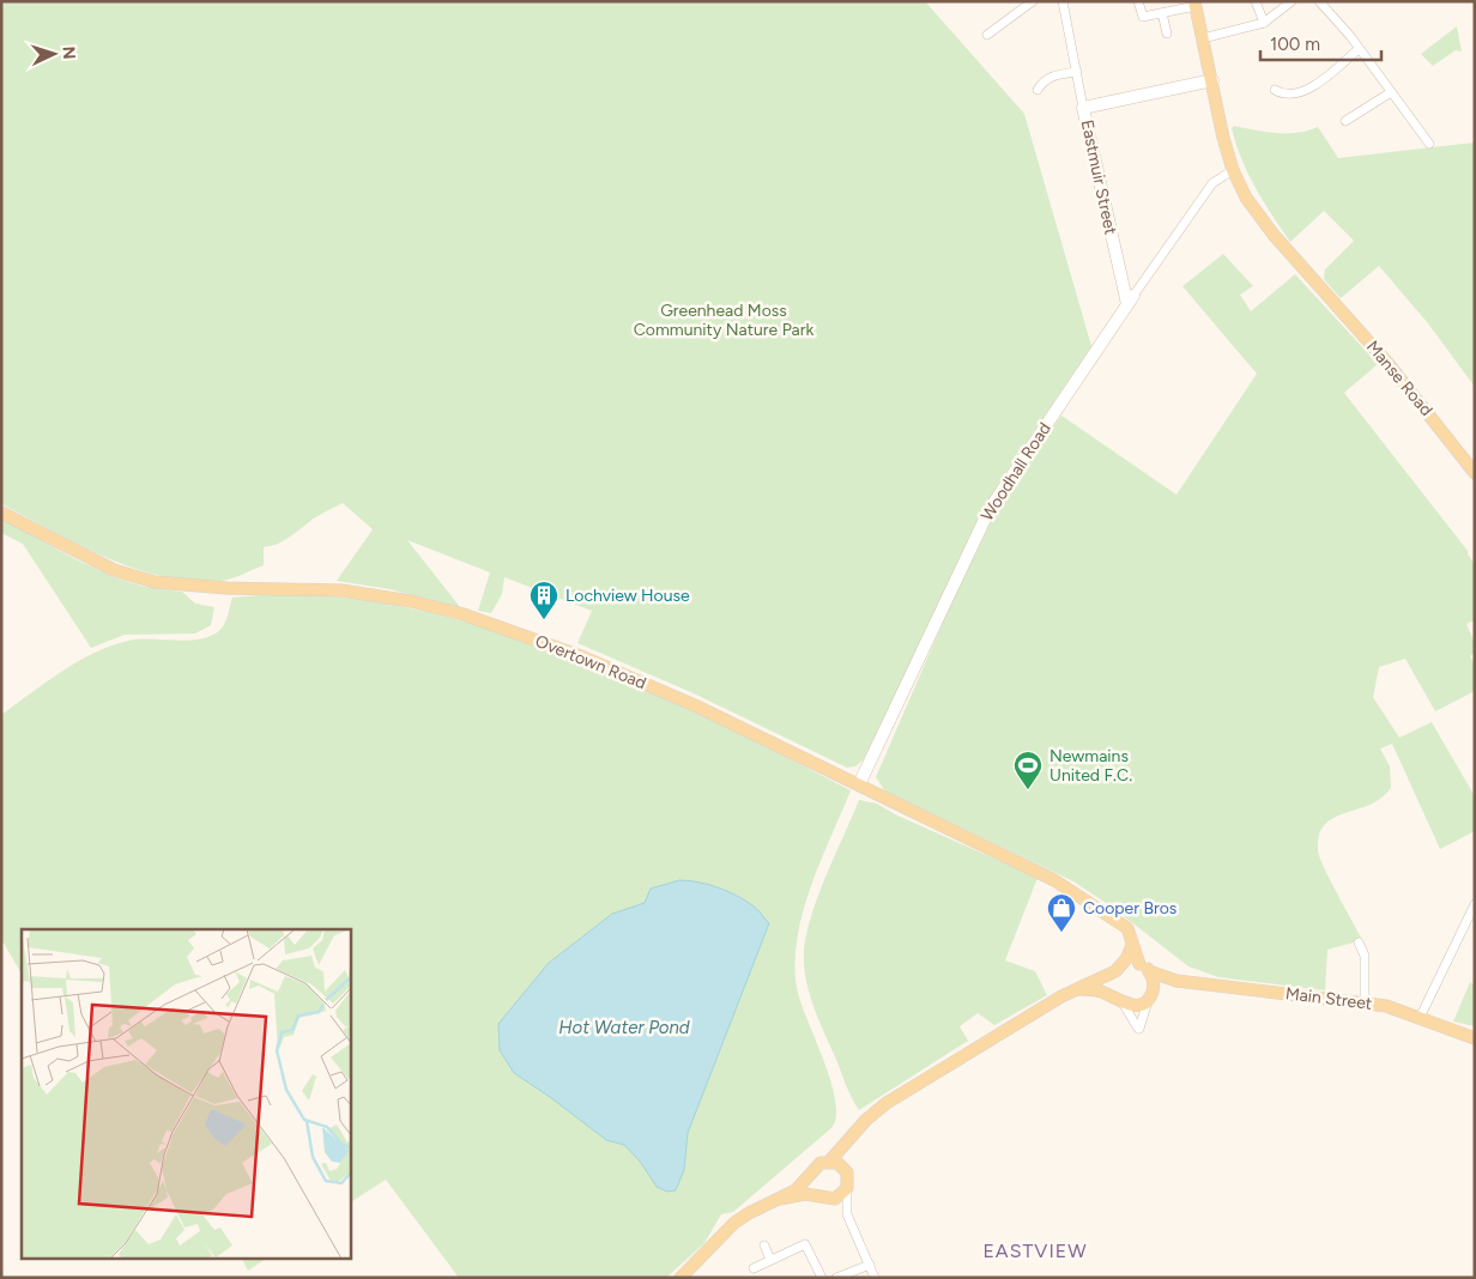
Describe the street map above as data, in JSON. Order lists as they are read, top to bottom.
{
  "streets": {
    "main road": ["Manse Road", "Overtown Road", "Main Street"],
    "street": ["Eastmuir Street", "Woodhall Road"]
  },
  "crossings": [
    ["Eastmuir Street", "Manse Road"],
    ["Eastmuir Street", "Woodhall Road"],
    ["Manse Road", "Woodhall Road"],
    ["Woodhall Road", "Overtown Road"],
    ["Overtown Road", "Main Street"]
  ],
  "districts": ["EASTVIEW"],
  "water": ["Hot Water Pond"],
  "parks": ["Greenhead Moss Community Nature Park"],
  "places": {
    "building": ["Lochview House"],
    "sports": ["Newmains United F.C."],
    "shop": ["Cooper Bros"]
  },
  "scale_bar": "100 m",
  "north": "right"
}
